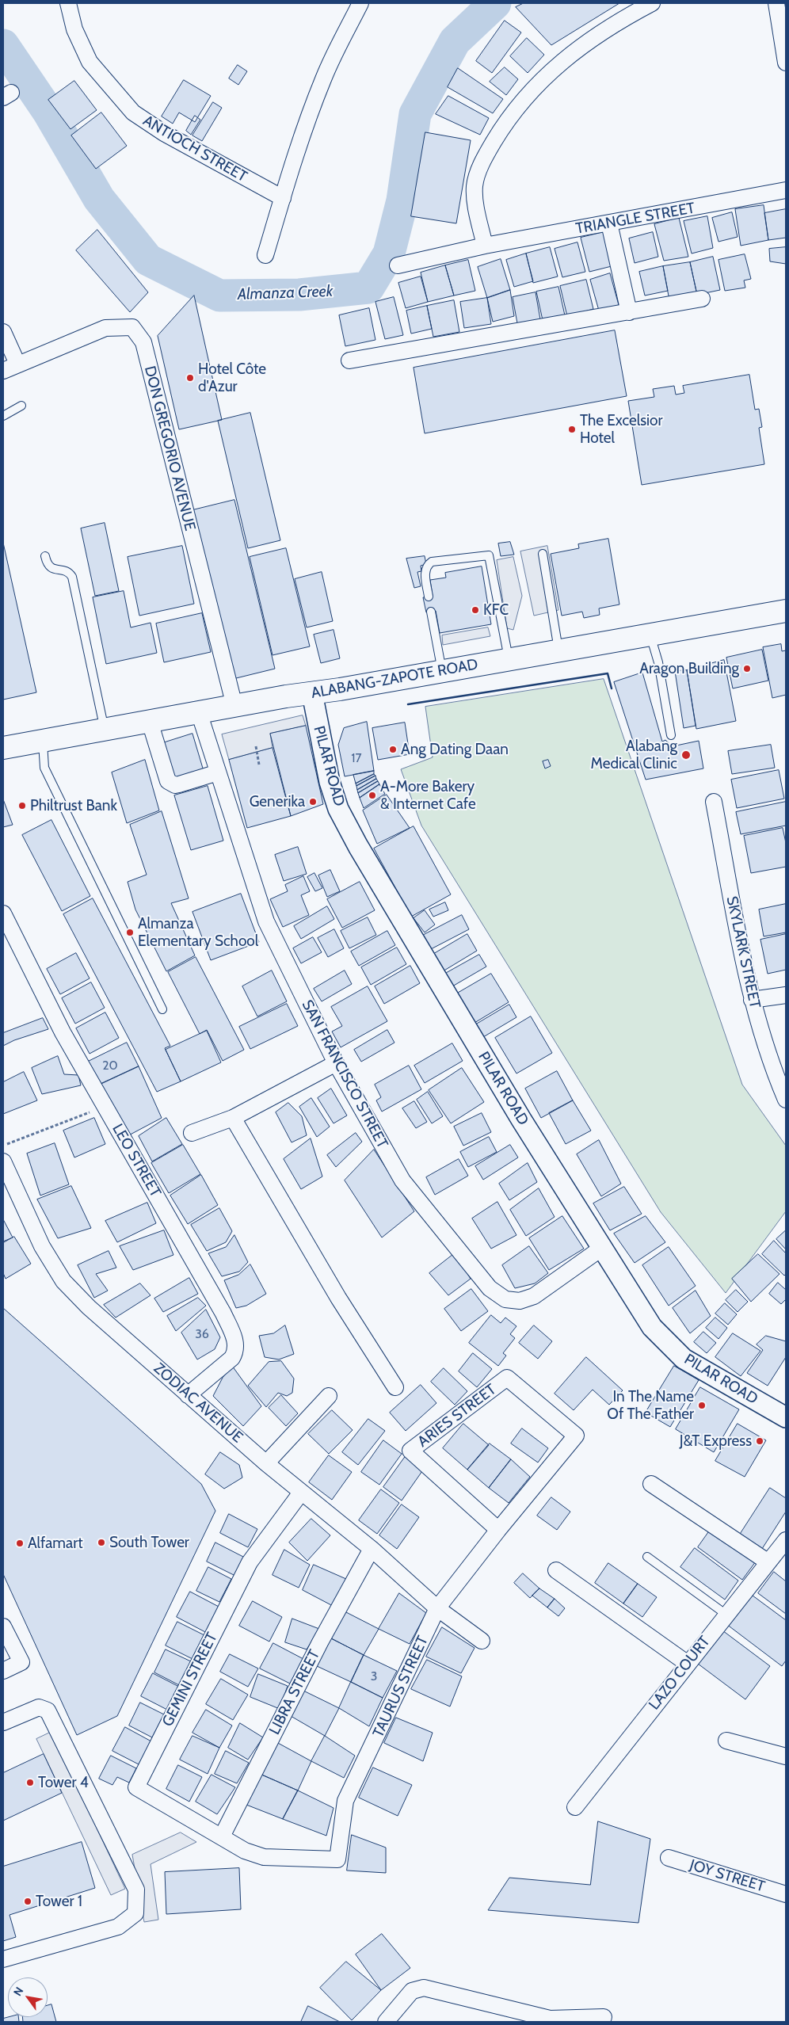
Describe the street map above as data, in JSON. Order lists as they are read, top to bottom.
{
  "streets": {
    "highway": ["ALABANG-ZAPOTE ROAD"],
    "street": [
      "ANTIOCH STREET",
      "TRIANGLE STREET",
      "DON GREGORIO AVENUE",
      "PILAR ROAD",
      "SKYLARK STREET",
      "SAN FRANCISCO STREET",
      "LEO STREET",
      "ZODIAC AVENUE",
      "ARIES STREET",
      "LAZO COURT",
      "GEMINI STREET",
      "TAURUS STREET",
      "LIBRA STREET",
      "JOY STREET"
    ]
  },
  "crossings": [
    ["DON GREGORIO AVENUE", "ALABANG-ZAPOTE ROAD"],
    ["ALABANG-ZAPOTE ROAD", "PILAR ROAD"],
    ["ALABANG-ZAPOTE ROAD", "SAN FRANCISCO STREET"],
    ["PILAR ROAD", "SAN FRANCISCO STREET"],
    ["LEO STREET", "ZODIAC AVENUE"],
    ["ZODIAC AVENUE", "GEMINI STREET"],
    ["ZODIAC AVENUE", "TAURUS STREET"],
    ["ZODIAC AVENUE", "LIBRA STREET"],
    ["ARIES STREET", "TAURUS STREET"],
    ["GEMINI STREET", "TAURUS STREET"],
    ["GEMINI STREET", "LIBRA STREET"],
    ["TAURUS STREET", "LIBRA STREET"]
  ],
  "water": ["Almanza Creek"],
  "places": [
    "Hotel Côte d'Azur",
    "The Excelsior Hotel",
    "KFC",
    "Aragon Building",
    "Ang Dating Daan",
    "Alabang Medical Clinic",
    "A-More Bakery & Internet Cafe",
    "Generika",
    "Philtrust Bank",
    "Almanza Elementary School",
    "In The Name Of The Father",
    "J&T Express",
    "South Tower",
    "Alfamart",
    "Tower 4",
    "Tower 1"
  ],
  "house_numbers": [
    "17",
    "20",
    "36",
    "3"
  ],
  "north": "top left"
}
